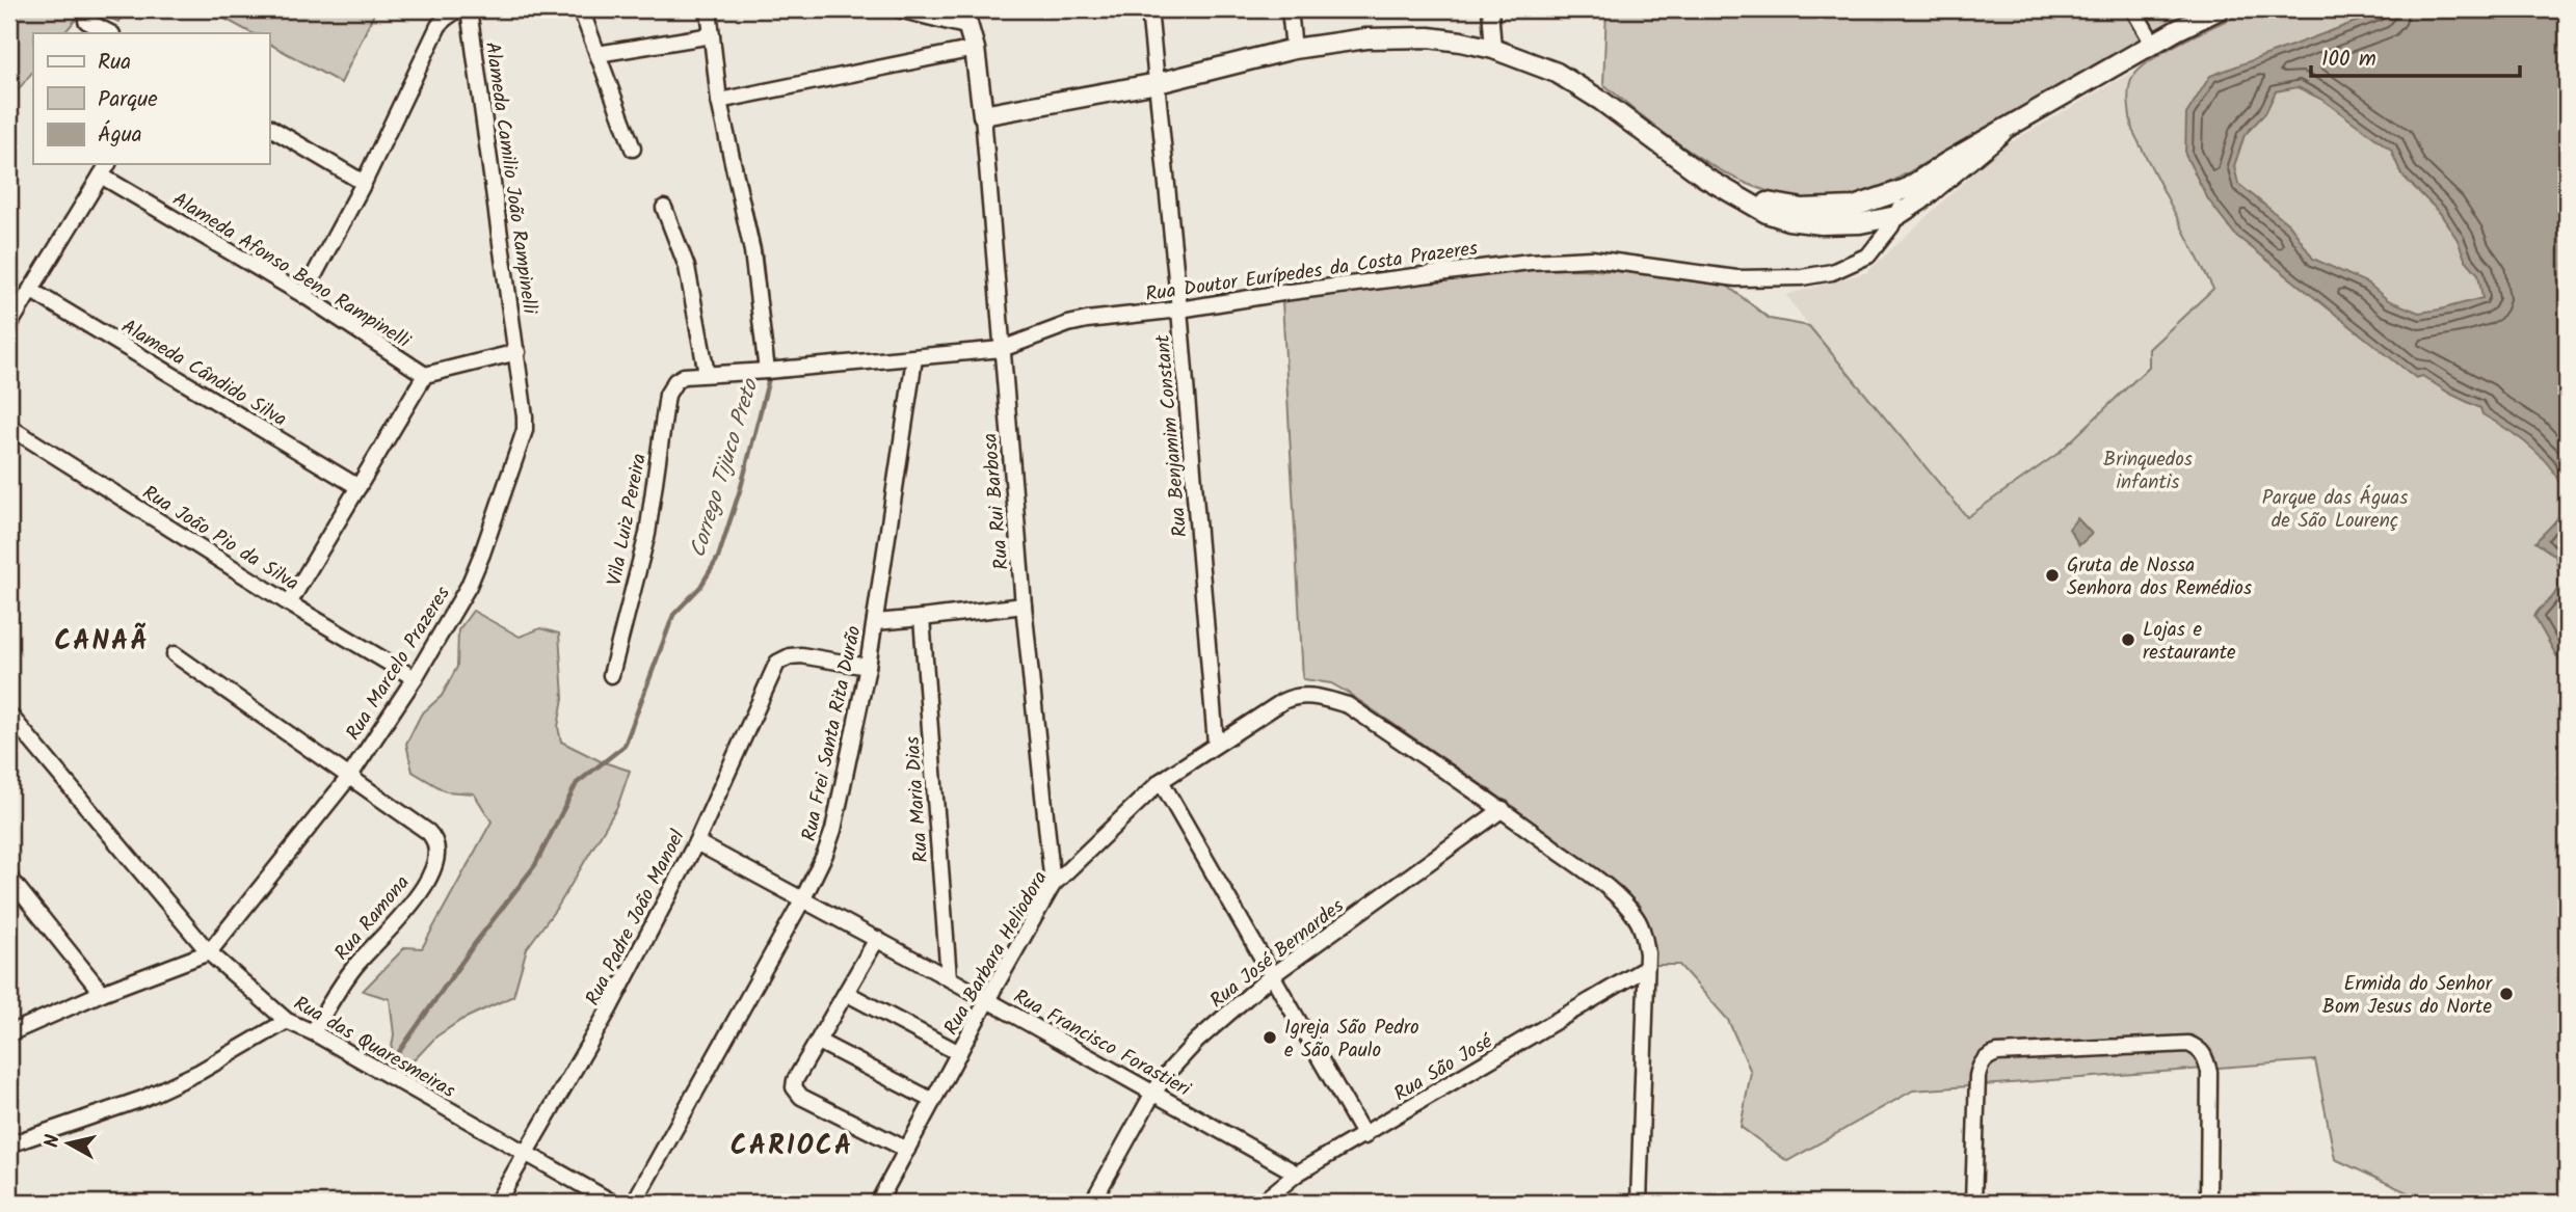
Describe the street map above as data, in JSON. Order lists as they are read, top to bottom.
{
  "streets": {
    "street": [
      "Alameda Camilio João Rampinelli",
      "Alameda Afonso Beno Rampinelli",
      "Rua Doutor Eurípedes da Costa Prazeres",
      "Alameda Cândido Silva",
      "Rua Benjamim Constant",
      "Rua Rui Barbosa",
      "Vila Luiz Pereira",
      "Rua João Pio da Silva",
      "Rua Marcelo Prazeres",
      "Rua Frei Santa Rita Durão",
      "Rua Maria Dias",
      "Rua Ramona",
      "Rua Padre João Manoel",
      "Rua Barbara Heliodora",
      "Rua José Bernardes",
      "Rua Francisco Forastieri",
      "Rua das Quaresmeiras",
      "Rua São José"
    ]
  },
  "crossings": [
    ["Alameda Camilio João Rampinelli", "Rua Marcelo Prazeres"],
    ["Rua Doutor Eurípedes da Costa Prazeres", "Rua Benjamim Constant"],
    ["Rua Doutor Eurípedes da Costa Prazeres", "Rua Rui Barbosa"],
    ["Rua Doutor Eurípedes da Costa Prazeres", "Vila Luiz Pereira"],
    ["Rua Doutor Eurípedes da Costa Prazeres", "Rua Frei Santa Rita Durão"],
    ["Rua Benjamim Constant", "Rua Barbara Heliodora"],
    ["Rua Rui Barbosa", "Rua Barbara Heliodora"],
    ["Rua João Pio da Silva", "Rua Marcelo Prazeres"],
    ["Rua Marcelo Prazeres", "Rua Ramona"],
    ["Rua Marcelo Prazeres", "Rua das Quaresmeiras"],
    ["Rua Frei Santa Rita Durão", "Rua Padre João Manoel"],
    ["Rua Frei Santa Rita Durão", "Rua Francisco Forastieri"],
    ["Rua Maria Dias", "Rua Francisco Forastieri"],
    ["Rua Ramona", "Rua das Quaresmeiras"],
    ["Rua Padre João Manoel", "Rua Francisco Forastieri"],
    ["Rua Padre João Manoel", "Rua das Quaresmeiras"],
    ["Rua Barbara Heliodora", "Rua José Bernardes"],
    ["Rua Barbara Heliodora", "Rua Francisco Forastieri"],
    ["Rua José Bernardes", "Rua Francisco Forastieri"],
    ["Rua Francisco Forastieri", "Rua São José"]
  ],
  "districts": ["CANAÃ", "CARIOCA"],
  "water": ["Corrego Tijuco Preto"],
  "parks": ["Brinquedos infantis", "Parque das Águas de São Lourenç"],
  "places": [
    "Gruta de Nossa Senhora dos Remédios",
    "Lojas e restaurante",
    "Ermida do Senhor Bom Jesus do Norte",
    "Igreja São Pedro e São Paulo"
  ],
  "legend": ["Rua", "Parque", "Água"],
  "scale_bar": "100 m",
  "north": "left"
}
